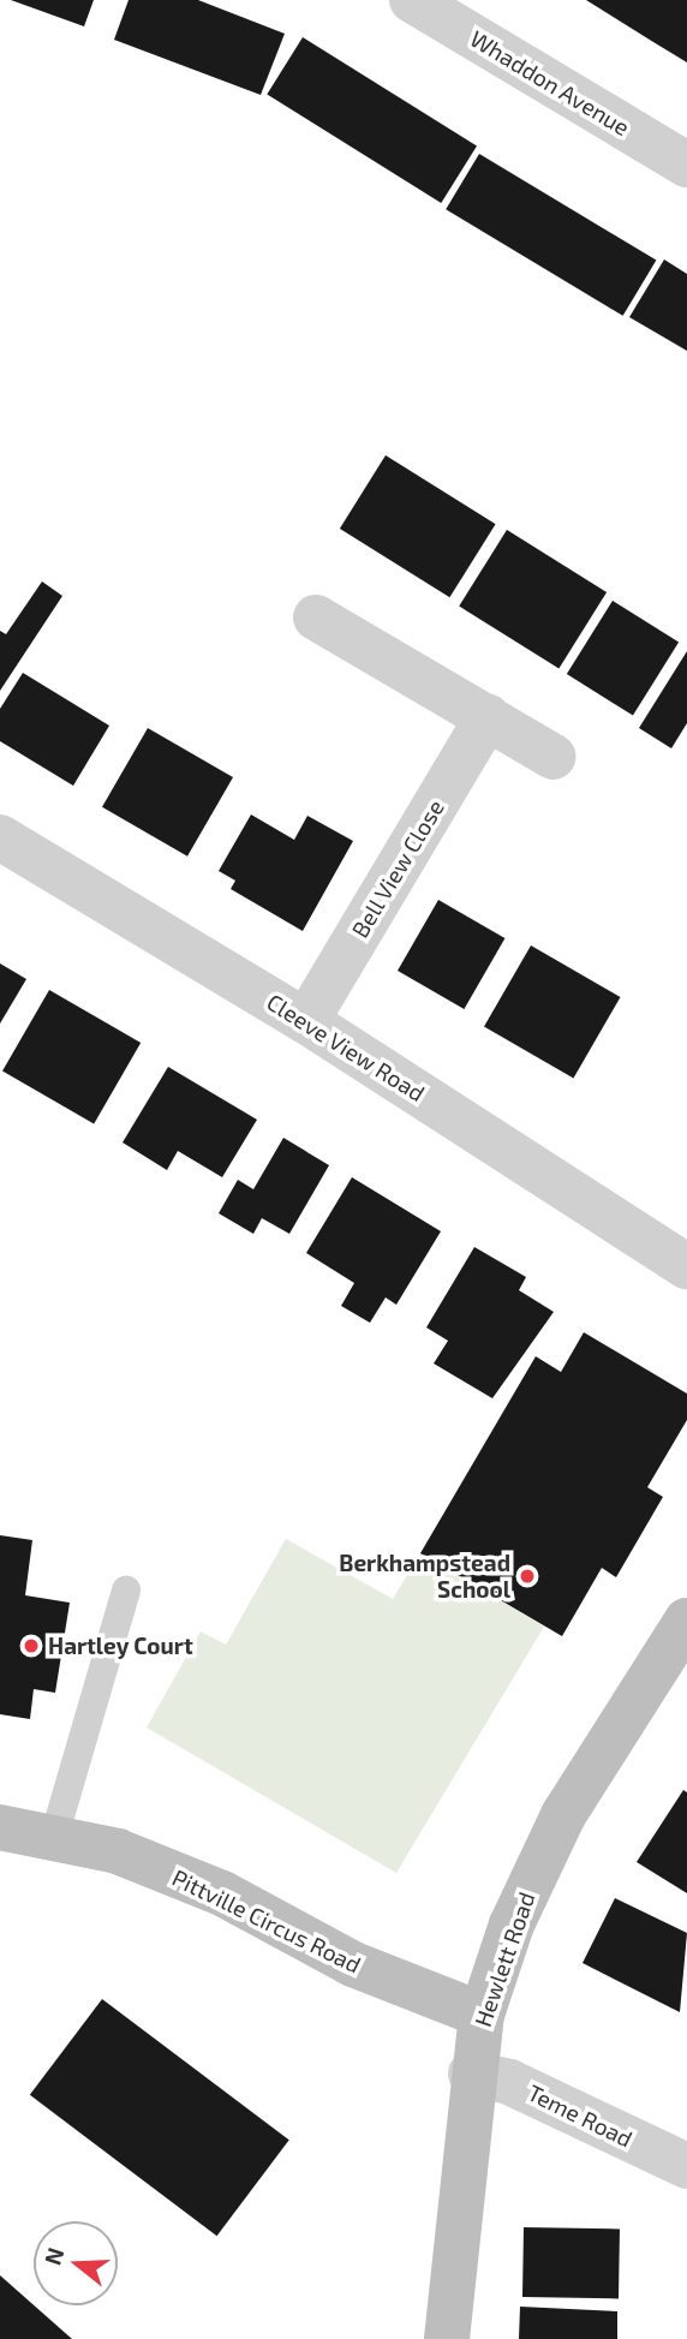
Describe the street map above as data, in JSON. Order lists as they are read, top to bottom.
{
  "streets": {
    "street": [
      "Whaddon Avenue",
      "Bell View Close",
      "Cleeve View Road",
      "Pittville Circus Road",
      "Hewlett Road",
      "Teme Road"
    ]
  },
  "crossings": [
    ["Bell View Close", "Cleeve View Road"],
    ["Pittville Circus Road", "Hewlett Road"],
    ["Hewlett Road", "Teme Road"]
  ],
  "places": ["Berkhampstead School", "Hartley Court"],
  "north": "left"
}
